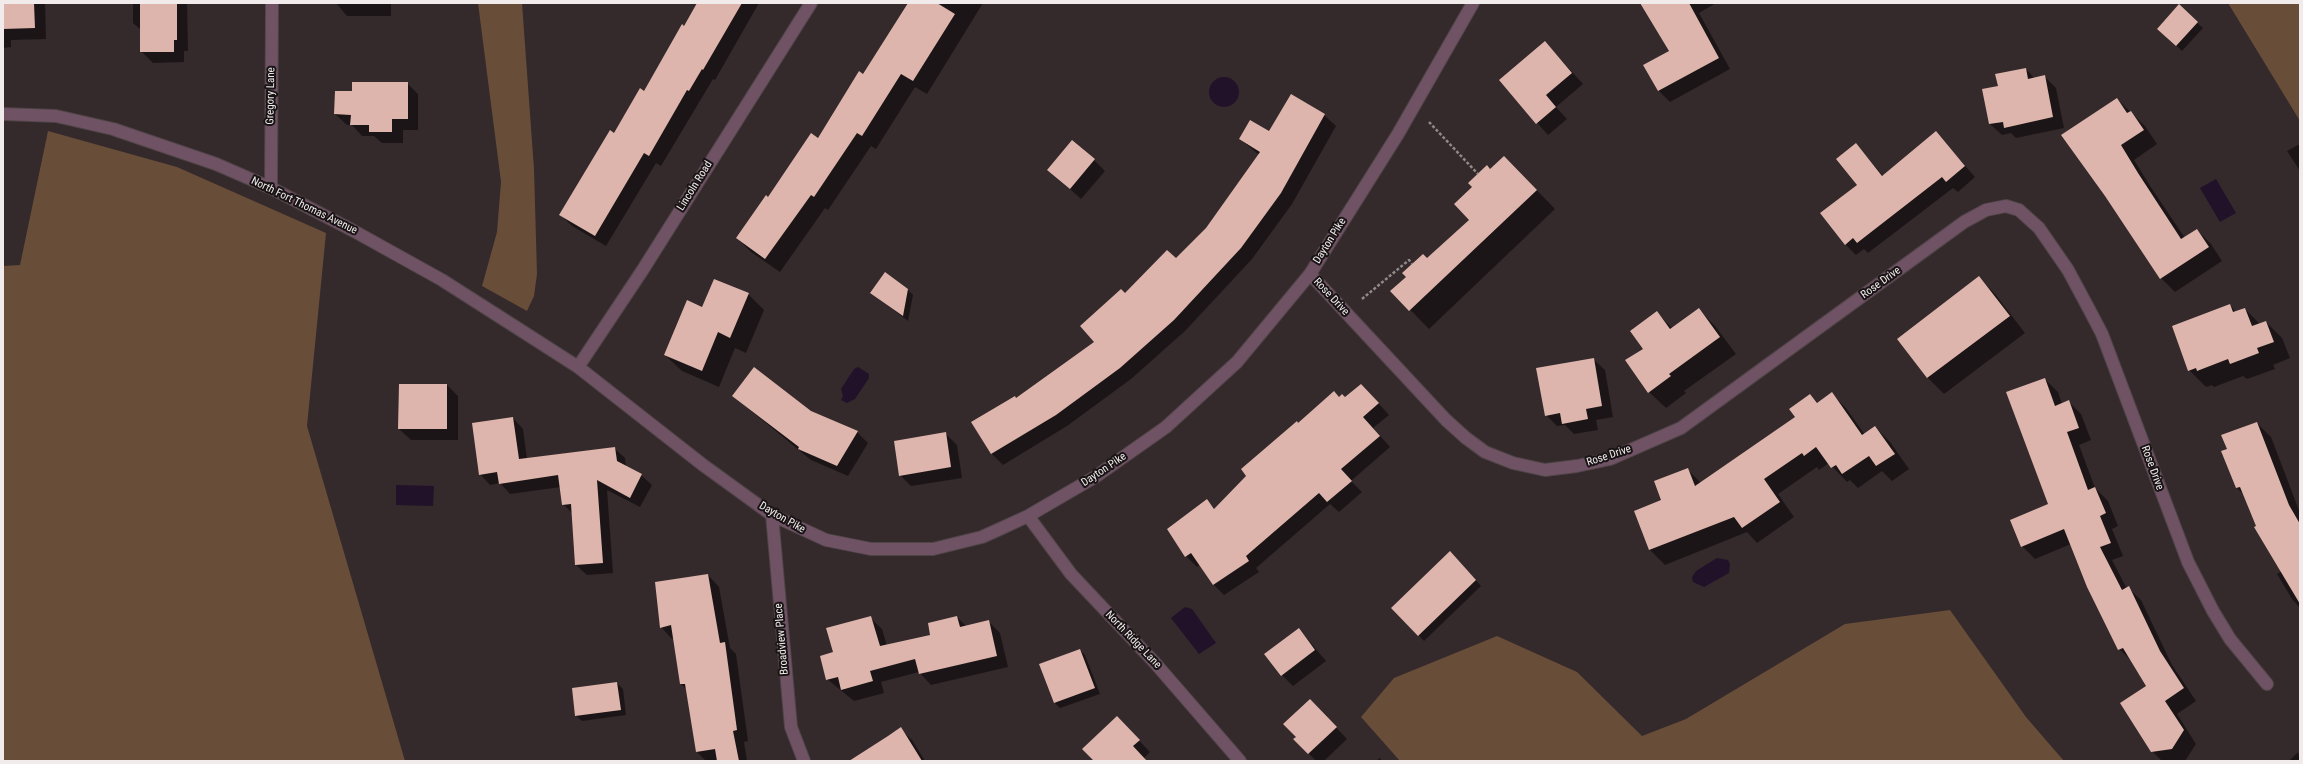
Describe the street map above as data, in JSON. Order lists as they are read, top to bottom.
{
  "streets": {
    "street": [
      "Gregory Lane",
      "Lincoln Road",
      "North Fort Thomas Avenue",
      "Dayton Pike",
      "Rose Drive",
      "Broadview Place",
      "North Ridge Lane"
    ]
  },
  "crossings": [
    ["Gregory Lane", "North Fort Thomas Avenue"],
    ["Lincoln Road", "North Fort Thomas Avenue"],
    ["Lincoln Road", "Dayton Pike"],
    ["North Fort Thomas Avenue", "Dayton Pike"],
    ["Dayton Pike", "Rose Drive"],
    ["Dayton Pike", "Broadview Place"],
    ["Dayton Pike", "North Ridge Lane"]
  ]
}
